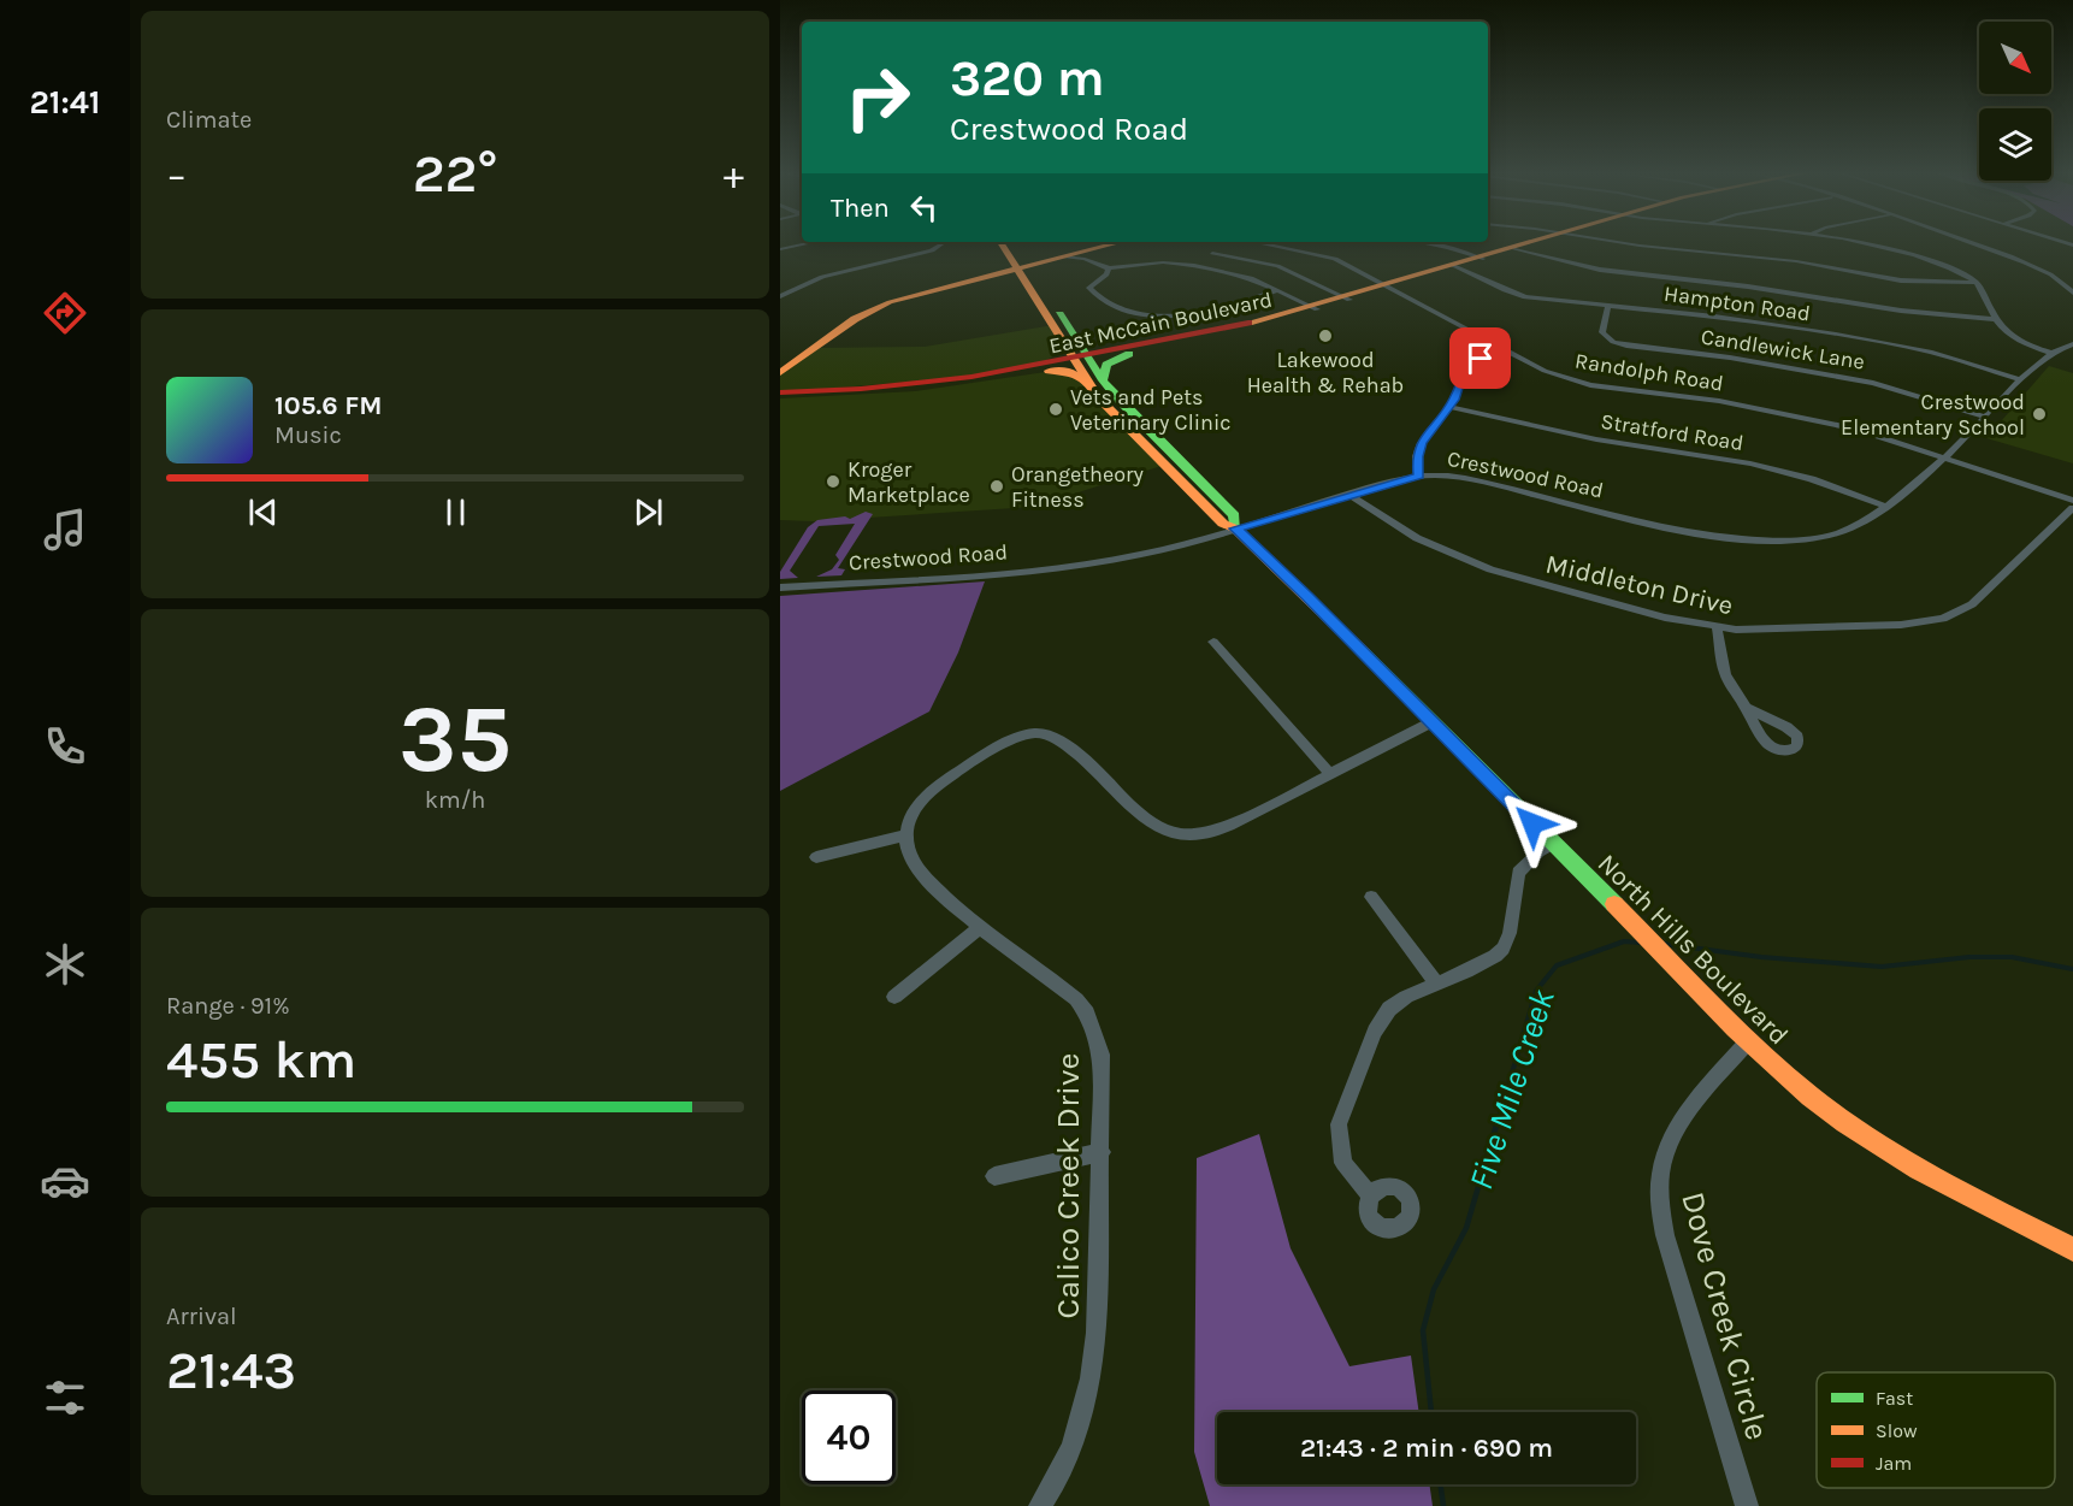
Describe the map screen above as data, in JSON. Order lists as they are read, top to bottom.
{
  "streets": {
    "main road": ["East McCain Boulevard", "North Hills Boulevard"],
    "street": [
      "Hampton Road",
      "Candlewick Lane",
      "Randolph Road",
      "Stratford Road",
      "Crestwood Road",
      "Middleton Drive",
      "Calico Creek Drive",
      "Dove Creek Circle"
    ]
  },
  "crossings": [
    ["Hampton Road", "East McCain Boulevard"],
    ["Hampton Road", "Candlewick Lane"],
    ["Hampton Road", "Crestwood Road"],
    ["East McCain Boulevard", "Randolph Road"],
    ["East McCain Boulevard", "North Hills Boulevard"],
    ["Candlewick Lane", "Crestwood Road"],
    ["Randolph Road", "Crestwood Road"],
    ["Stratford Road", "Crestwood Road"],
    ["Crestwood Road", "Middleton Drive"],
    ["Crestwood Road", "North Hills Boulevard"],
    ["North Hills Boulevard", "Dove Creek Circle"]
  ],
  "water": ["Five Mile Creek"],
  "places": [
    "Lakewood Health & Rehab",
    "Vets and Pets Veterinary Clinic",
    "Crestwood Elementary School",
    "Kroger Marketplace",
    "Orangetheory Fitness"
  ],
  "legend": ["Fast", "Slow", "Jam"],
  "north": "bottom right",
  "page": {
    "tabs": "21:41",
    "tile": [
      "Climate",
      ["35", "km/h"],
      ["Range · 91%", "455 km"],
      ["Arrival", "21:43"]
    ],
    "turn": ["320 m", "Crestwood Road"],
    "heat": ["−", "22°", "+"],
    "then": "Then",
    "song": ["105.6 FM", "Music"],
    "limit": "40",
    "trip": "21:43 · 2 min · 690 m"
  }
}
